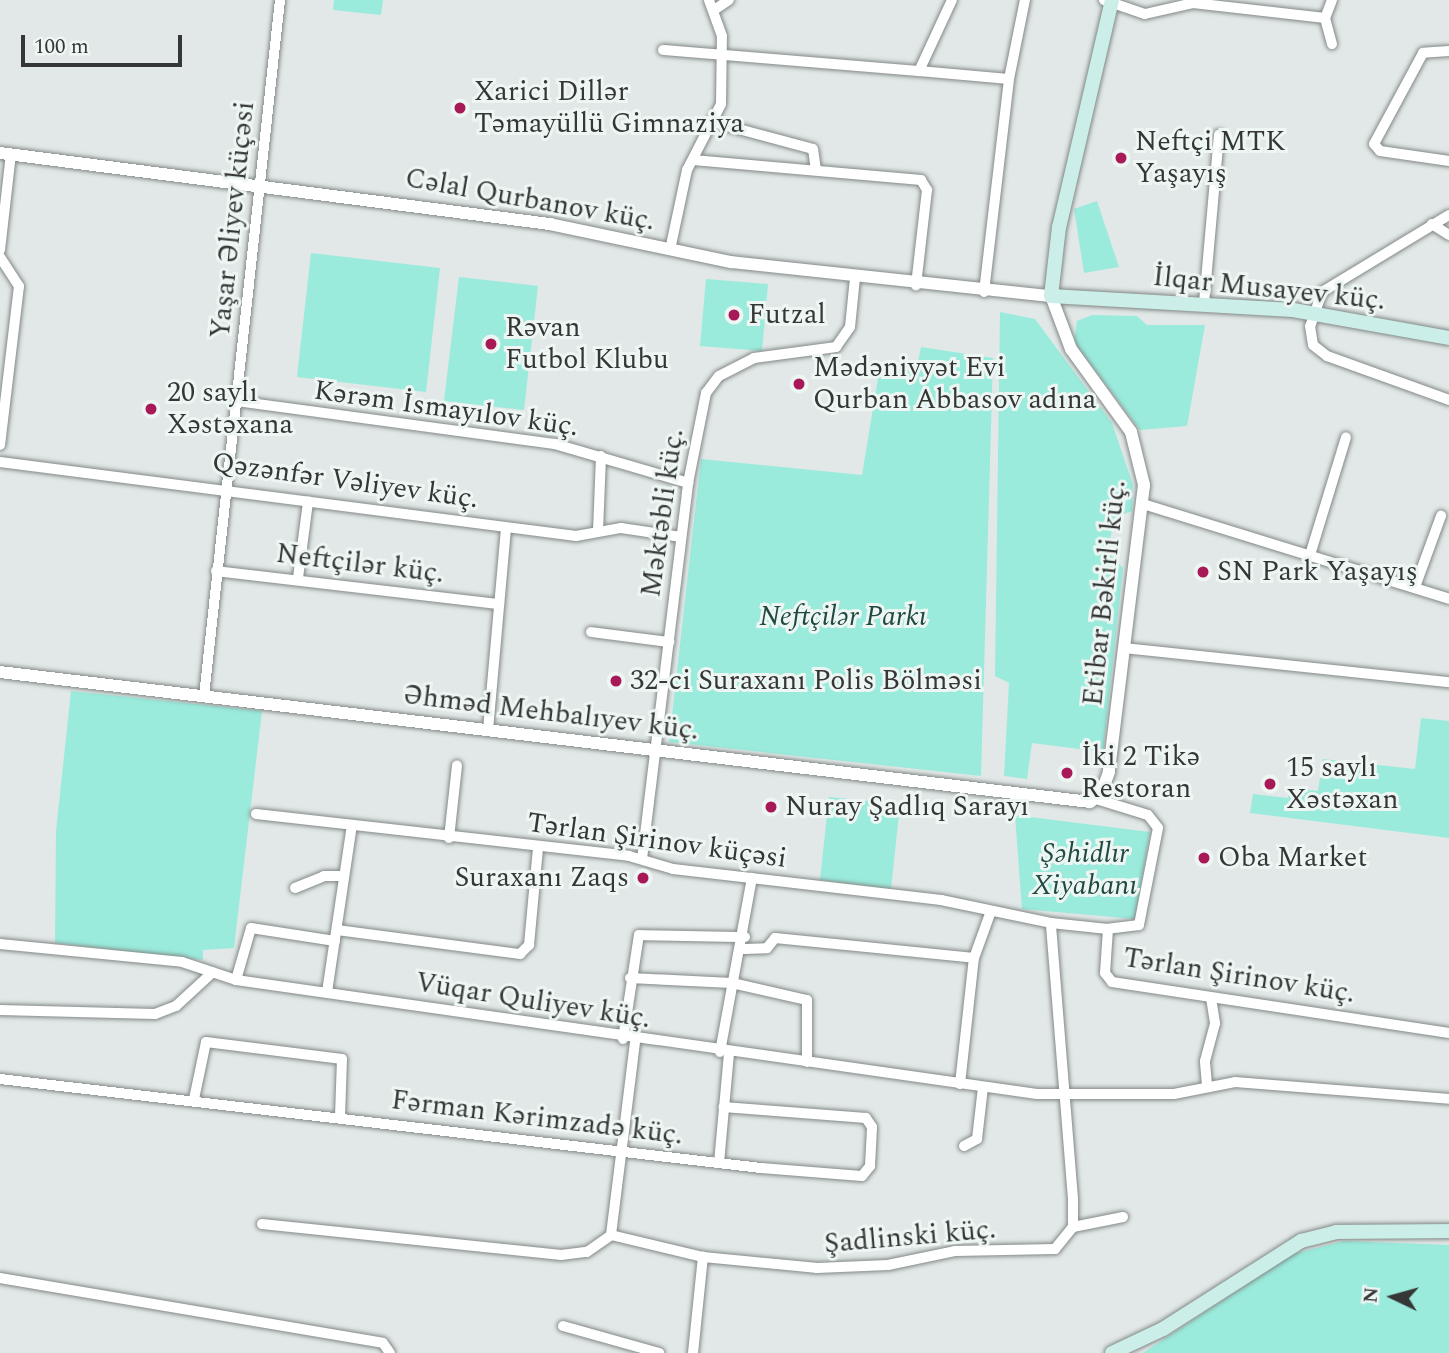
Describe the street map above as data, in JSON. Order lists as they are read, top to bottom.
{
  "streets": {
    "main road": ["İlqar Musayev küç.", "Etibar Bəkirli küç."],
    "street": [
      "Cəlal Qurbanov küç.",
      "Yaşar Əliyev küçəsi",
      "Kərəm İsmayılov küç.",
      "Qəzənfər Vəliyev küç.",
      "Məktəbli küç.",
      "Neftçilər küç.",
      "Əhməd Mehbalıyev küç.",
      "Tərlan Şirinov küçəsi",
      "Tərlan Şirinov küç.",
      "Vüqar Quliyev küç.",
      "Fərman Kərimzadə küç.",
      "Şadlinski küç."
    ]
  },
  "crossings": [
    ["Cəlal Qurbanov küç.", "Yaşar Əliyev küçəsi"],
    ["Cəlal Qurbanov küç.", "İlqar Musayev küç."],
    ["Cəlal Qurbanov küç.", "Məktəbli küç."],
    ["Cəlal Qurbanov küç.", "Etibar Bəkirli küç."],
    ["Yaşar Əliyev küçəsi", "Kərəm İsmayılov küç."],
    ["Yaşar Əliyev küçəsi", "Qəzənfər Vəliyev küç."],
    ["Yaşar Əliyev küçəsi", "Neftçilər küç."],
    ["Yaşar Əliyev küçəsi", "Əhməd Mehbalıyev küç."],
    ["İlqar Musayev küç.", "Etibar Bəkirli küç."],
    ["Kərəm İsmayılov küç.", "Məktəbli küç."],
    ["Qəzənfər Vəliyev küç.", "Məktəbli küç."],
    ["Məktəbli küç.", "Əhməd Mehbalıyev küç."],
    ["Məktəbli küç.", "Tərlan Şirinov küçəsi"],
    ["Etibar Bəkirli küç.", "Əhməd Mehbalıyev küç."],
    ["Etibar Bəkirli küç.", "Tərlan Şirinov küç."],
    ["Əhməd Mehbalıyev küç.", "Tərlan Şirinov küç."]
  ],
  "parks": ["Neftçilər Parkı", "Şəhidlır Xiyabanı"],
  "places": [
    "Xarici Dillər Təmayüllü Gimnaziya",
    "Neftçi MTK Yaşayış",
    "Futzal",
    "Rəvan Futbol Klubu",
    "Mədəniyyət Evi Qurban Abbasov adına",
    "20 saylı Xəstəxana",
    "SN Park Yaşayış",
    "32-ci Suraxanı Polis Bölməsi",
    "İki 2 Tikə Restoran",
    "15 saylı Xəstəxan",
    "Nuray Şadlıq Sarayı",
    "Oba Market",
    "Suraxanı Zaqs"
  ],
  "scale_bar": "100 m",
  "north": "left"
}
